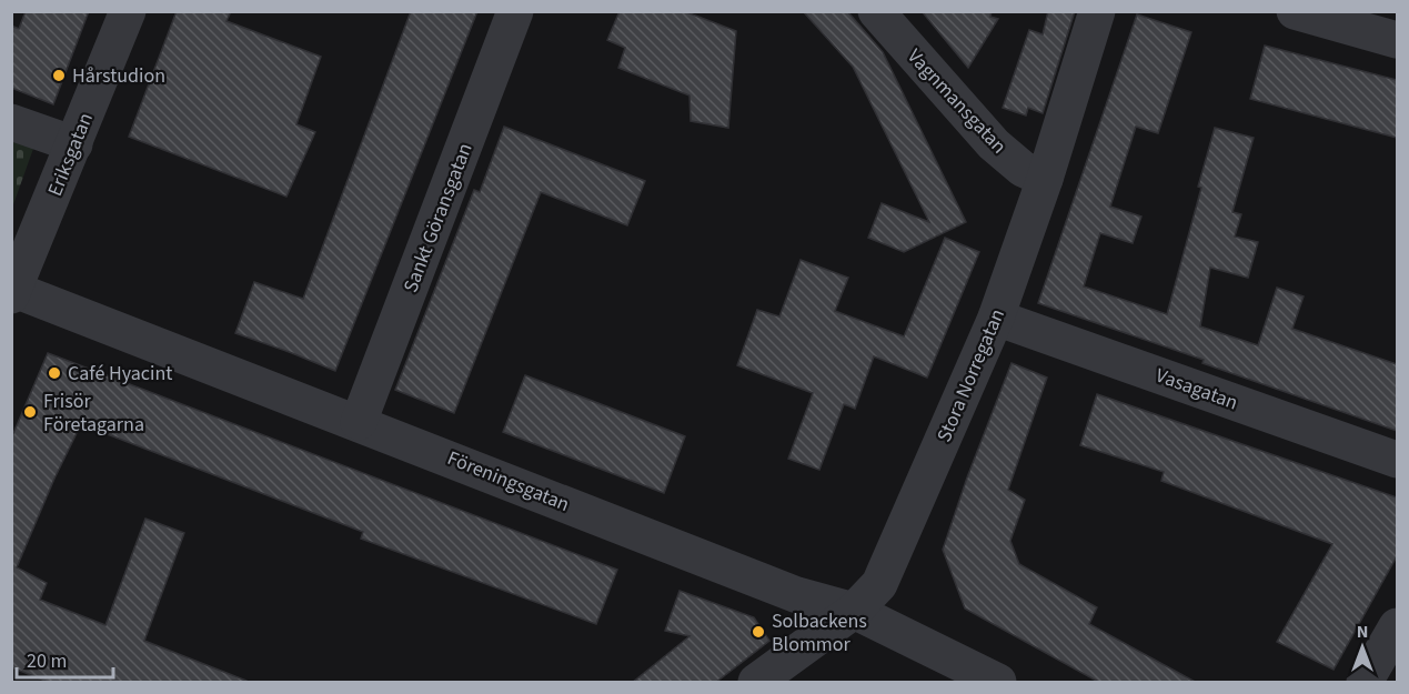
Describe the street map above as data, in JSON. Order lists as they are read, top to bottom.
{
  "streets": {
    "street": [
      "Vagnmansgatan",
      "Eriksgatan",
      "Sankt Göransgatan",
      "Stora Norregatan",
      "Vasagatan",
      "Föreningsgatan"
    ]
  },
  "crossings": [
    ["Vagnmansgatan", "Stora Norregatan"],
    ["Eriksgatan", "Föreningsgatan"],
    ["Sankt Göransgatan", "Föreningsgatan"],
    ["Stora Norregatan", "Vasagatan"],
    ["Stora Norregatan", "Föreningsgatan"]
  ],
  "places": [
    "Hårstudion",
    "Café Hyacint",
    "Frisör Företagarna",
    "Solbackens Blommor"
  ],
  "scale_bar": "20 m",
  "north": "top"
}
